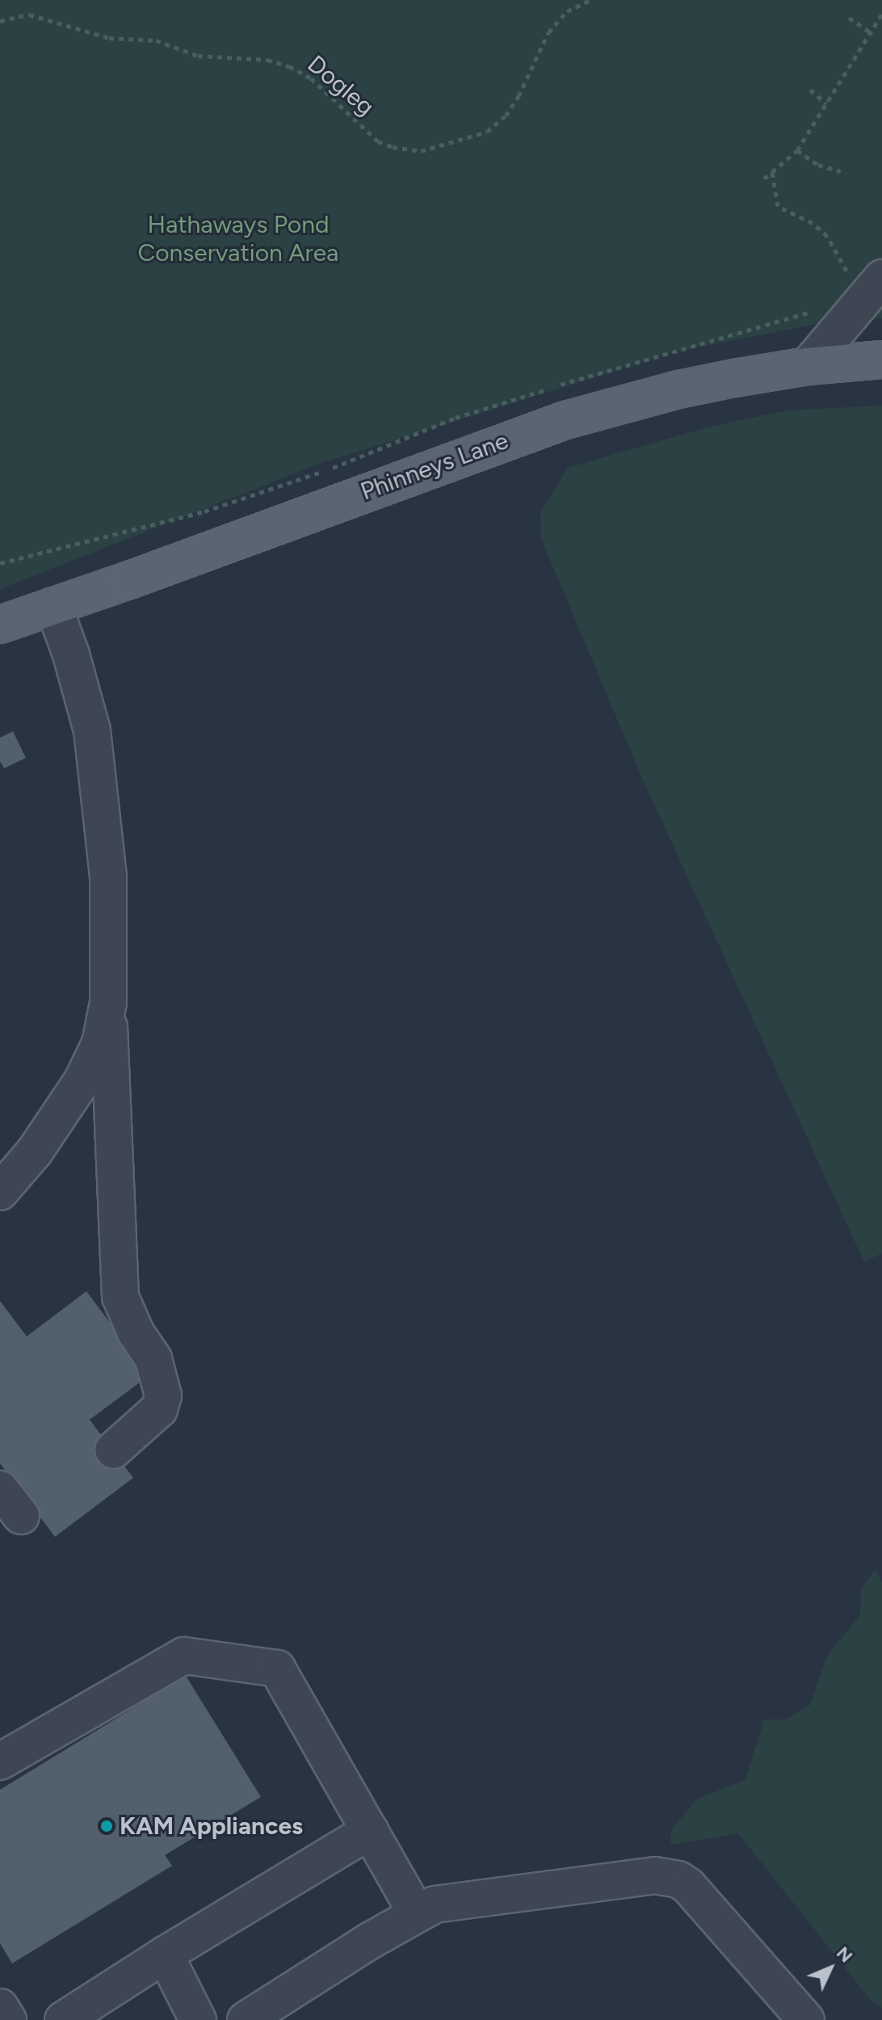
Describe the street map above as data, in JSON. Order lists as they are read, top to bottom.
{
  "streets": {
    "main road": ["Phinneys Lane"],
    "path": ["Dogleg"]
  },
  "parks": ["Hathaways Pond Conservation Area"],
  "places": ["KAM Appliances"],
  "north": "top right"
}
